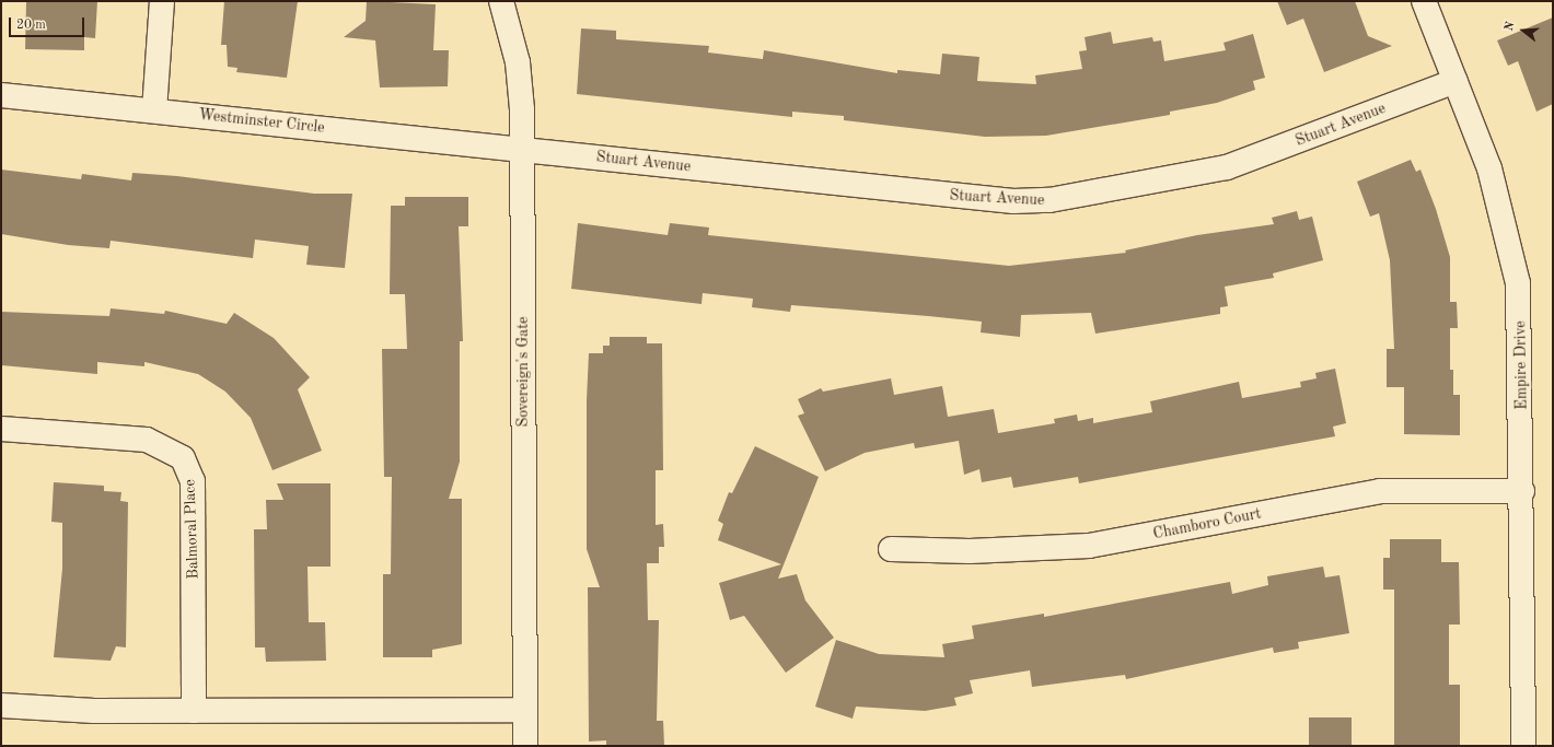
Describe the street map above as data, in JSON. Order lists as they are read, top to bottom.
{
  "streets": {
    "street": [
      "Westminster Circle",
      "Stuart Avenue",
      "Empire Drive",
      "Sovereign's Gate",
      "Chamboro Court",
      "Balmoral Place"
    ]
  },
  "crossings": [
    ["Westminster Circle", "Stuart Avenue"],
    ["Westminster Circle", "Sovereign's Gate"],
    ["Stuart Avenue", "Empire Drive"],
    ["Stuart Avenue", "Sovereign's Gate"],
    ["Empire Drive", "Chamboro Court"]
  ],
  "scale_bar": "20 m",
  "north": "left"
}
